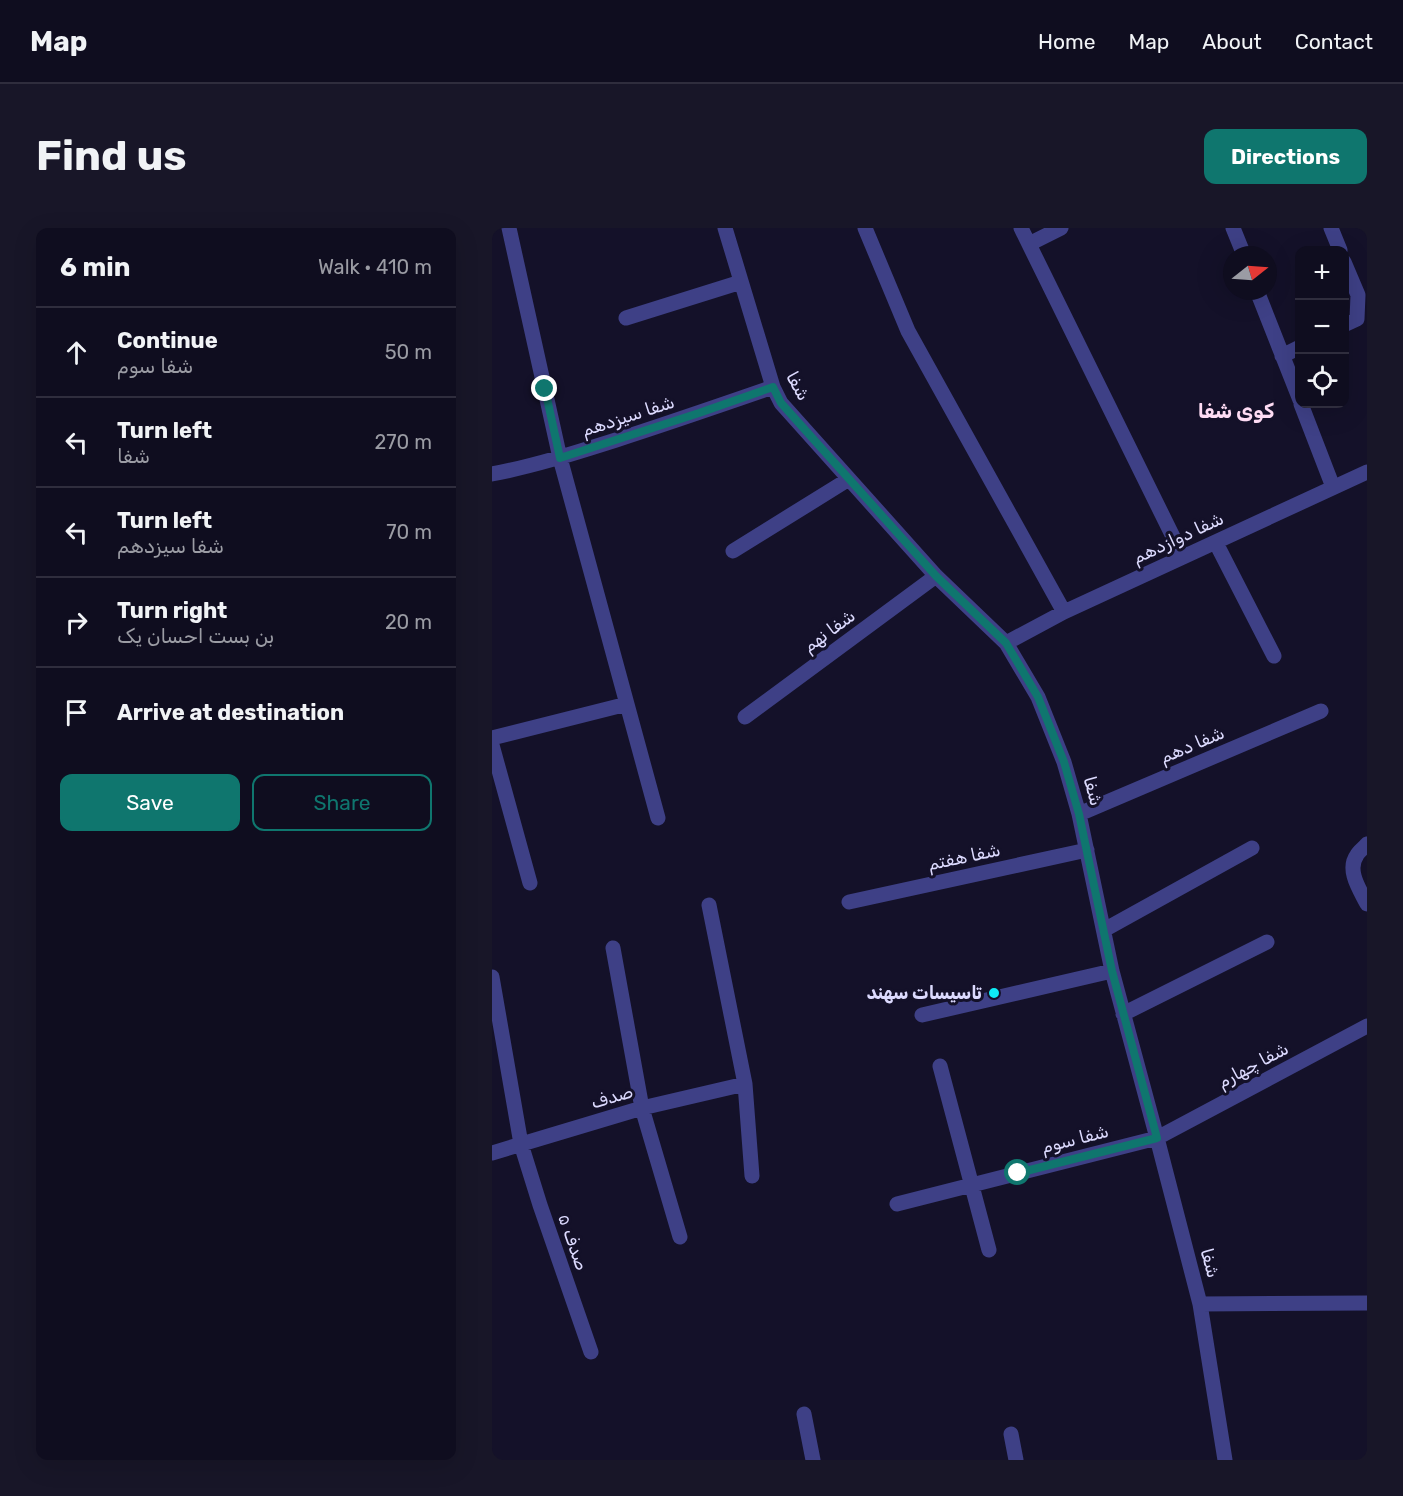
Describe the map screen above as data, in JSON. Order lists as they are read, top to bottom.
{
  "streets": {
    "street": [
      "شفا",
      "شفا سیزدهم",
      "شفا دوازدهم",
      "شفا نهم",
      "شفا دهم",
      "شفا هفتم",
      "شفا چهارم",
      "صدف",
      "شفا سوم",
      "صدف ۵"
    ]
  },
  "crossings": [
    ["شفا", "شفا سیزدهم"],
    ["شفا", "شفا دوازدهم"],
    ["شفا", "شفا نهم"],
    ["شفا", "شفا دهم"],
    ["شفا", "شفا هفتم"],
    ["شفا", "شفا چهارم"],
    ["شفا", "شفا سوم"],
    ["شفا چهارم", "شفا سوم"],
    ["صدف", "صدف ۵"]
  ],
  "districts": ["کوی شفا"],
  "places": ["تاسیسات سهند"],
  "north": "right",
  "page": {
    "header": "Map",
    "nav": [
      "Home",
      "Map",
      "About",
      "Contact"
    ],
    "buttons": [
      "Directions",
      ["Save", "Share"]
    ],
    "title": "Find us",
    "heading": ["6 min", "Walk · 410 m"],
    "map_buttons": ["+", "−"],
    "list": [
      ["Continue", "شفا سوم", "50 m"],
      ["Turn left", "شفا", "270 m"],
      ["Turn left", "شفا سیزدهم", "70 m"],
      ["Turn right", "بن بست احسان یک", "20 m"],
      "Arrive at destination"
    ]
  }
}
